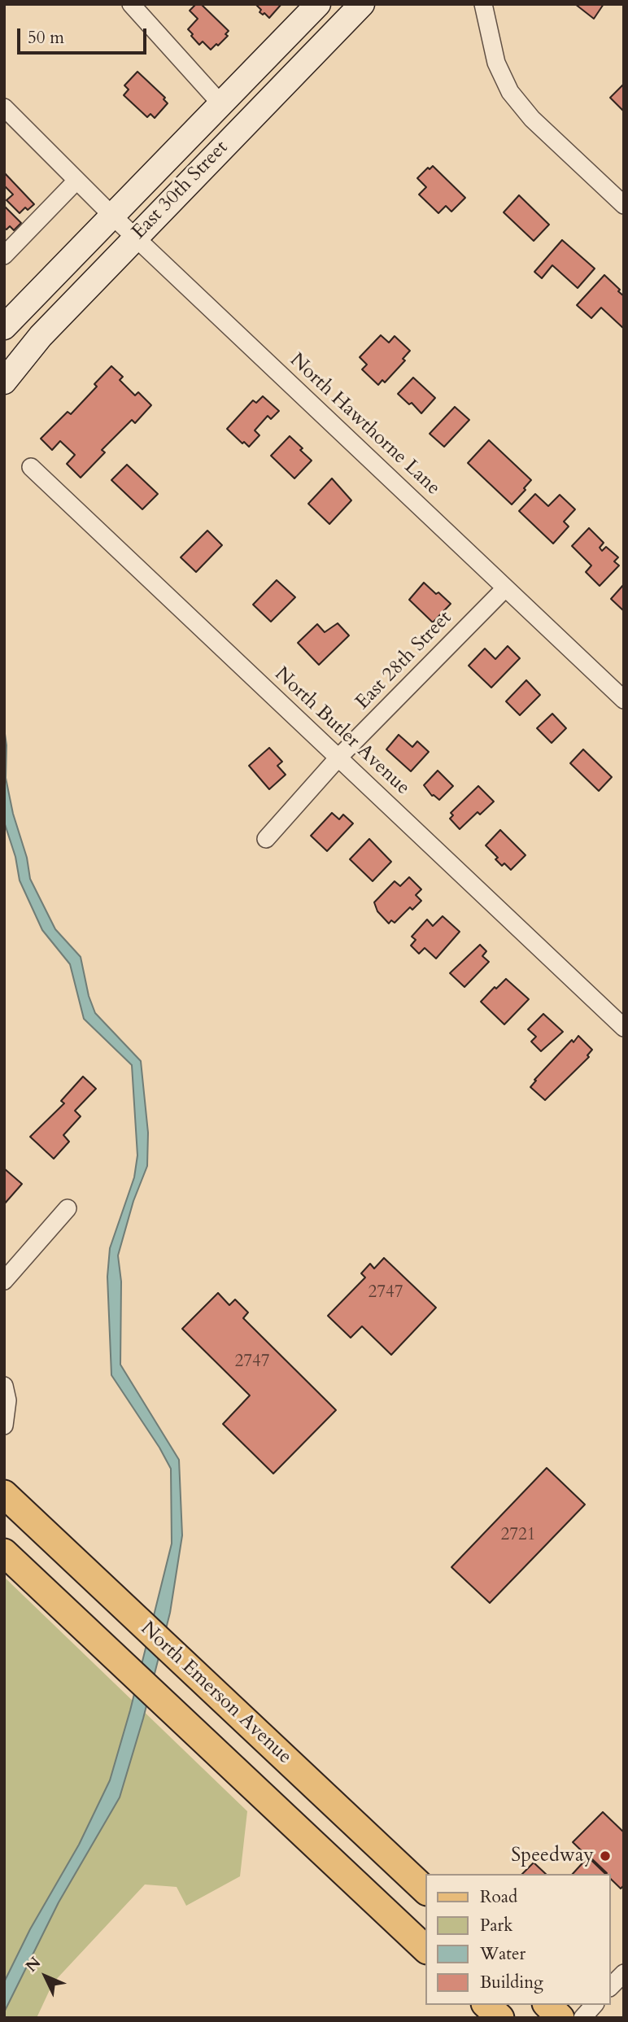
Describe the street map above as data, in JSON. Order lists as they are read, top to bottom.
{
  "streets": {
    "main road": ["East 30th Street", "North Emerson Avenue"],
    "street": ["North Hawthorne Lane", "East 28th Street", "North Butler Avenue"]
  },
  "crossings": [
    ["East 30th Street", "North Hawthorne Lane"],
    ["North Hawthorne Lane", "East 28th Street"],
    ["East 28th Street", "North Butler Avenue"]
  ],
  "places": ["Speedway"],
  "house_numbers": ["2747", "2747", "2721"],
  "legend": [
    "Road",
    "Park",
    "Water",
    "Building"
  ],
  "scale_bar": "50 m",
  "north": "top left"
}
